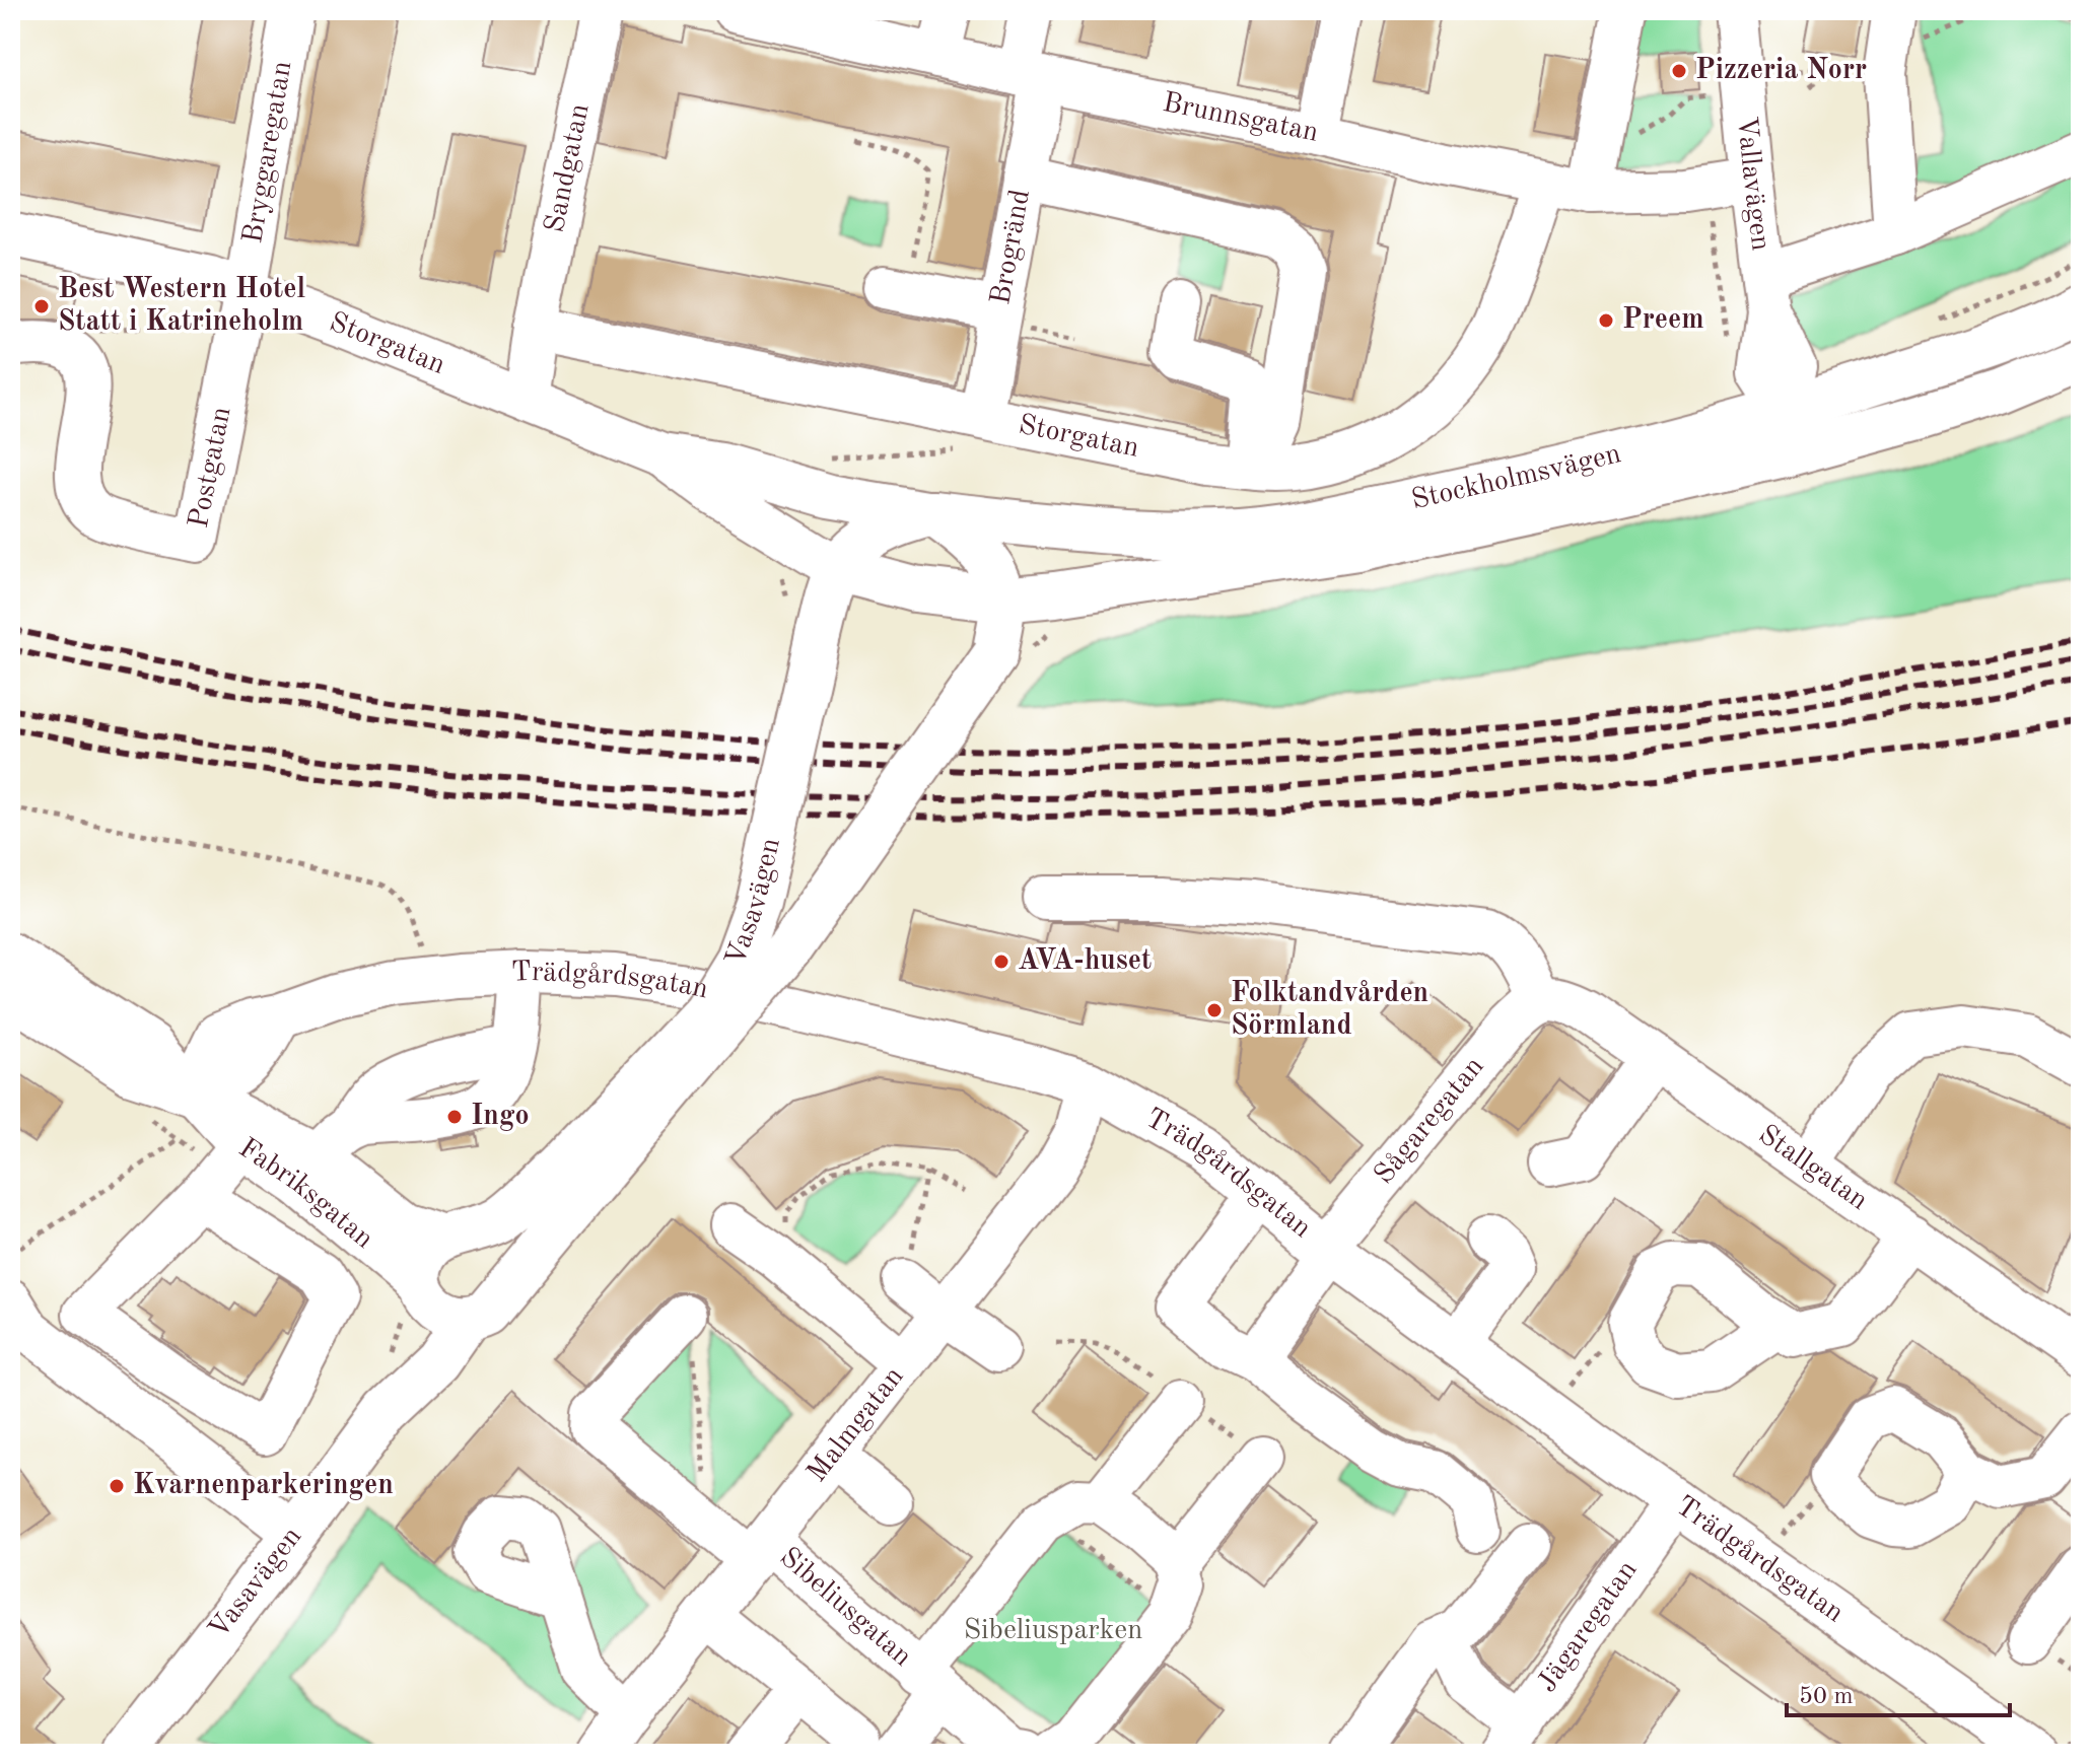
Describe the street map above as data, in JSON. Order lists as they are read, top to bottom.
{
  "streets": {
    "main road": ["Stockholmsvägen", "Vasavägen"],
    "street": [
      "Brunnsgatan",
      "Bryggaregatan",
      "Sandgatan",
      "Vallavägen",
      "Brogränd",
      "Storgatan",
      "Postgatan",
      "Trädgårdsgatan",
      "Sågaregatan",
      "Stallgatan",
      "Fabriksgatan",
      "Malmgatan",
      "Sibeliusgatan",
      "Jägaregatan"
    ]
  },
  "crossings": [
    ["Brunnsgatan", "Vallavägen"],
    ["Brunnsgatan", "Brogränd"],
    ["Brunnsgatan", "Storgatan"],
    ["Bryggaregatan", "Storgatan"],
    ["Bryggaregatan", "Postgatan"],
    ["Sandgatan", "Storgatan"],
    ["Vallavägen", "Stockholmsvägen"],
    ["Brogränd", "Storgatan"],
    ["Storgatan", "Postgatan"],
    ["Storgatan", "Stockholmsvägen"],
    ["Storgatan", "Vasavägen"],
    ["Stockholmsvägen", "Vasavägen"],
    ["Vasavägen", "Fabriksgatan"],
    ["Trädgårdsgatan", "Sågaregatan"],
    ["Trädgårdsgatan", "Fabriksgatan"],
    ["Trädgårdsgatan", "Malmgatan"],
    ["Trädgårdsgatan", "Jägaregatan"],
    ["Sågaregatan", "Stallgatan"],
    ["Malmgatan", "Sibeliusgatan"]
  ],
  "parks": ["Sibeliusparken"],
  "places": [
    "Pizzeria Norr",
    "Best Western Hotel Statt i Katrineholm",
    "Preem",
    "AVA-huset",
    "Folktandvården Sörmland",
    "Ingo",
    "Kvarnenparkeringen"
  ],
  "scale_bar": "50 m"
}
